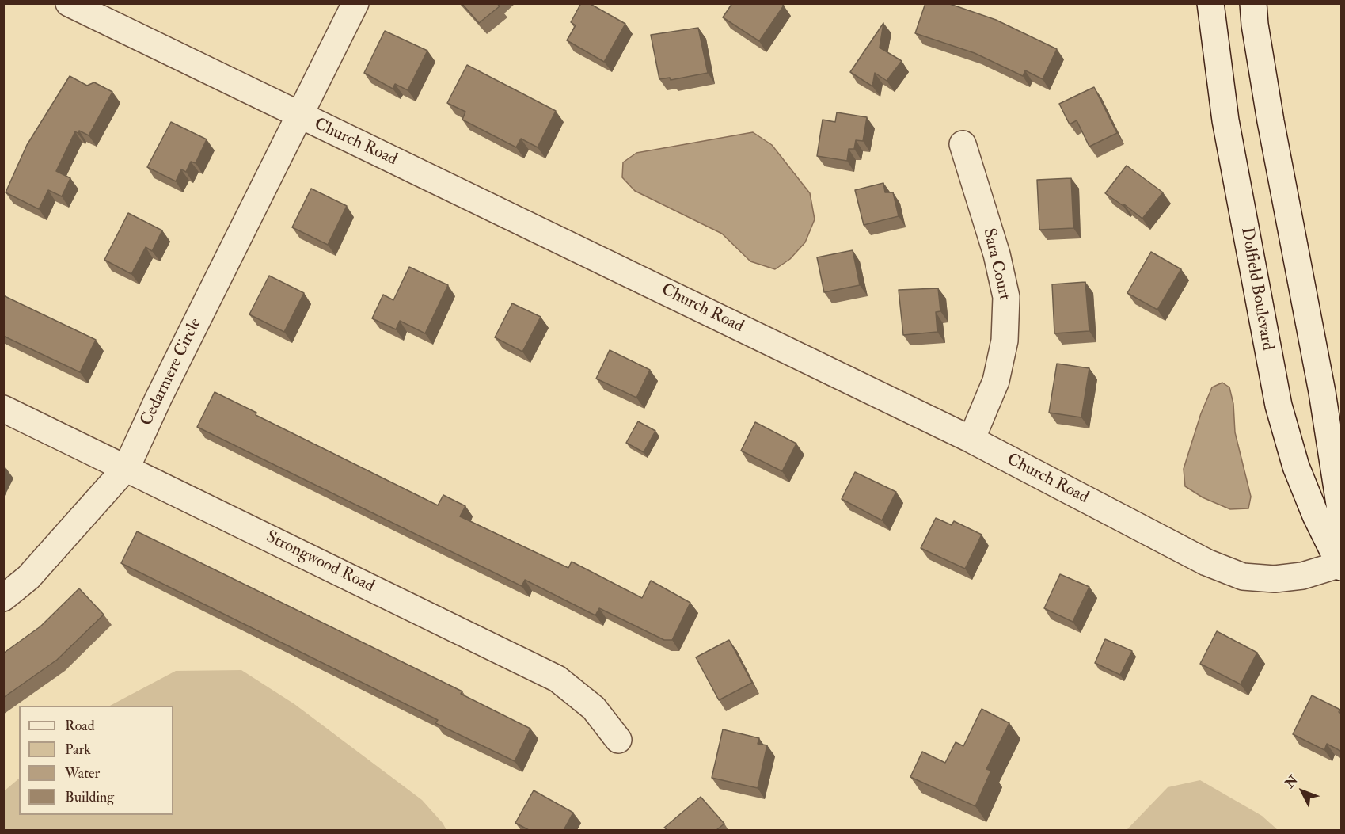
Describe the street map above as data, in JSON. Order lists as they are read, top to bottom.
{
  "streets": {
    "street": [
      "Church Road",
      "Sara Court",
      "Dolfield Boulevard",
      "Cedarmere Circle",
      "Strongwood Road"
    ]
  },
  "crossings": [
    ["Church Road", "Sara Court"],
    ["Church Road", "Dolfield Boulevard"],
    ["Church Road", "Cedarmere Circle"],
    ["Cedarmere Circle", "Strongwood Road"]
  ],
  "legend": [
    "Road",
    "Park",
    "Water",
    "Building"
  ],
  "north": "top left"
}
